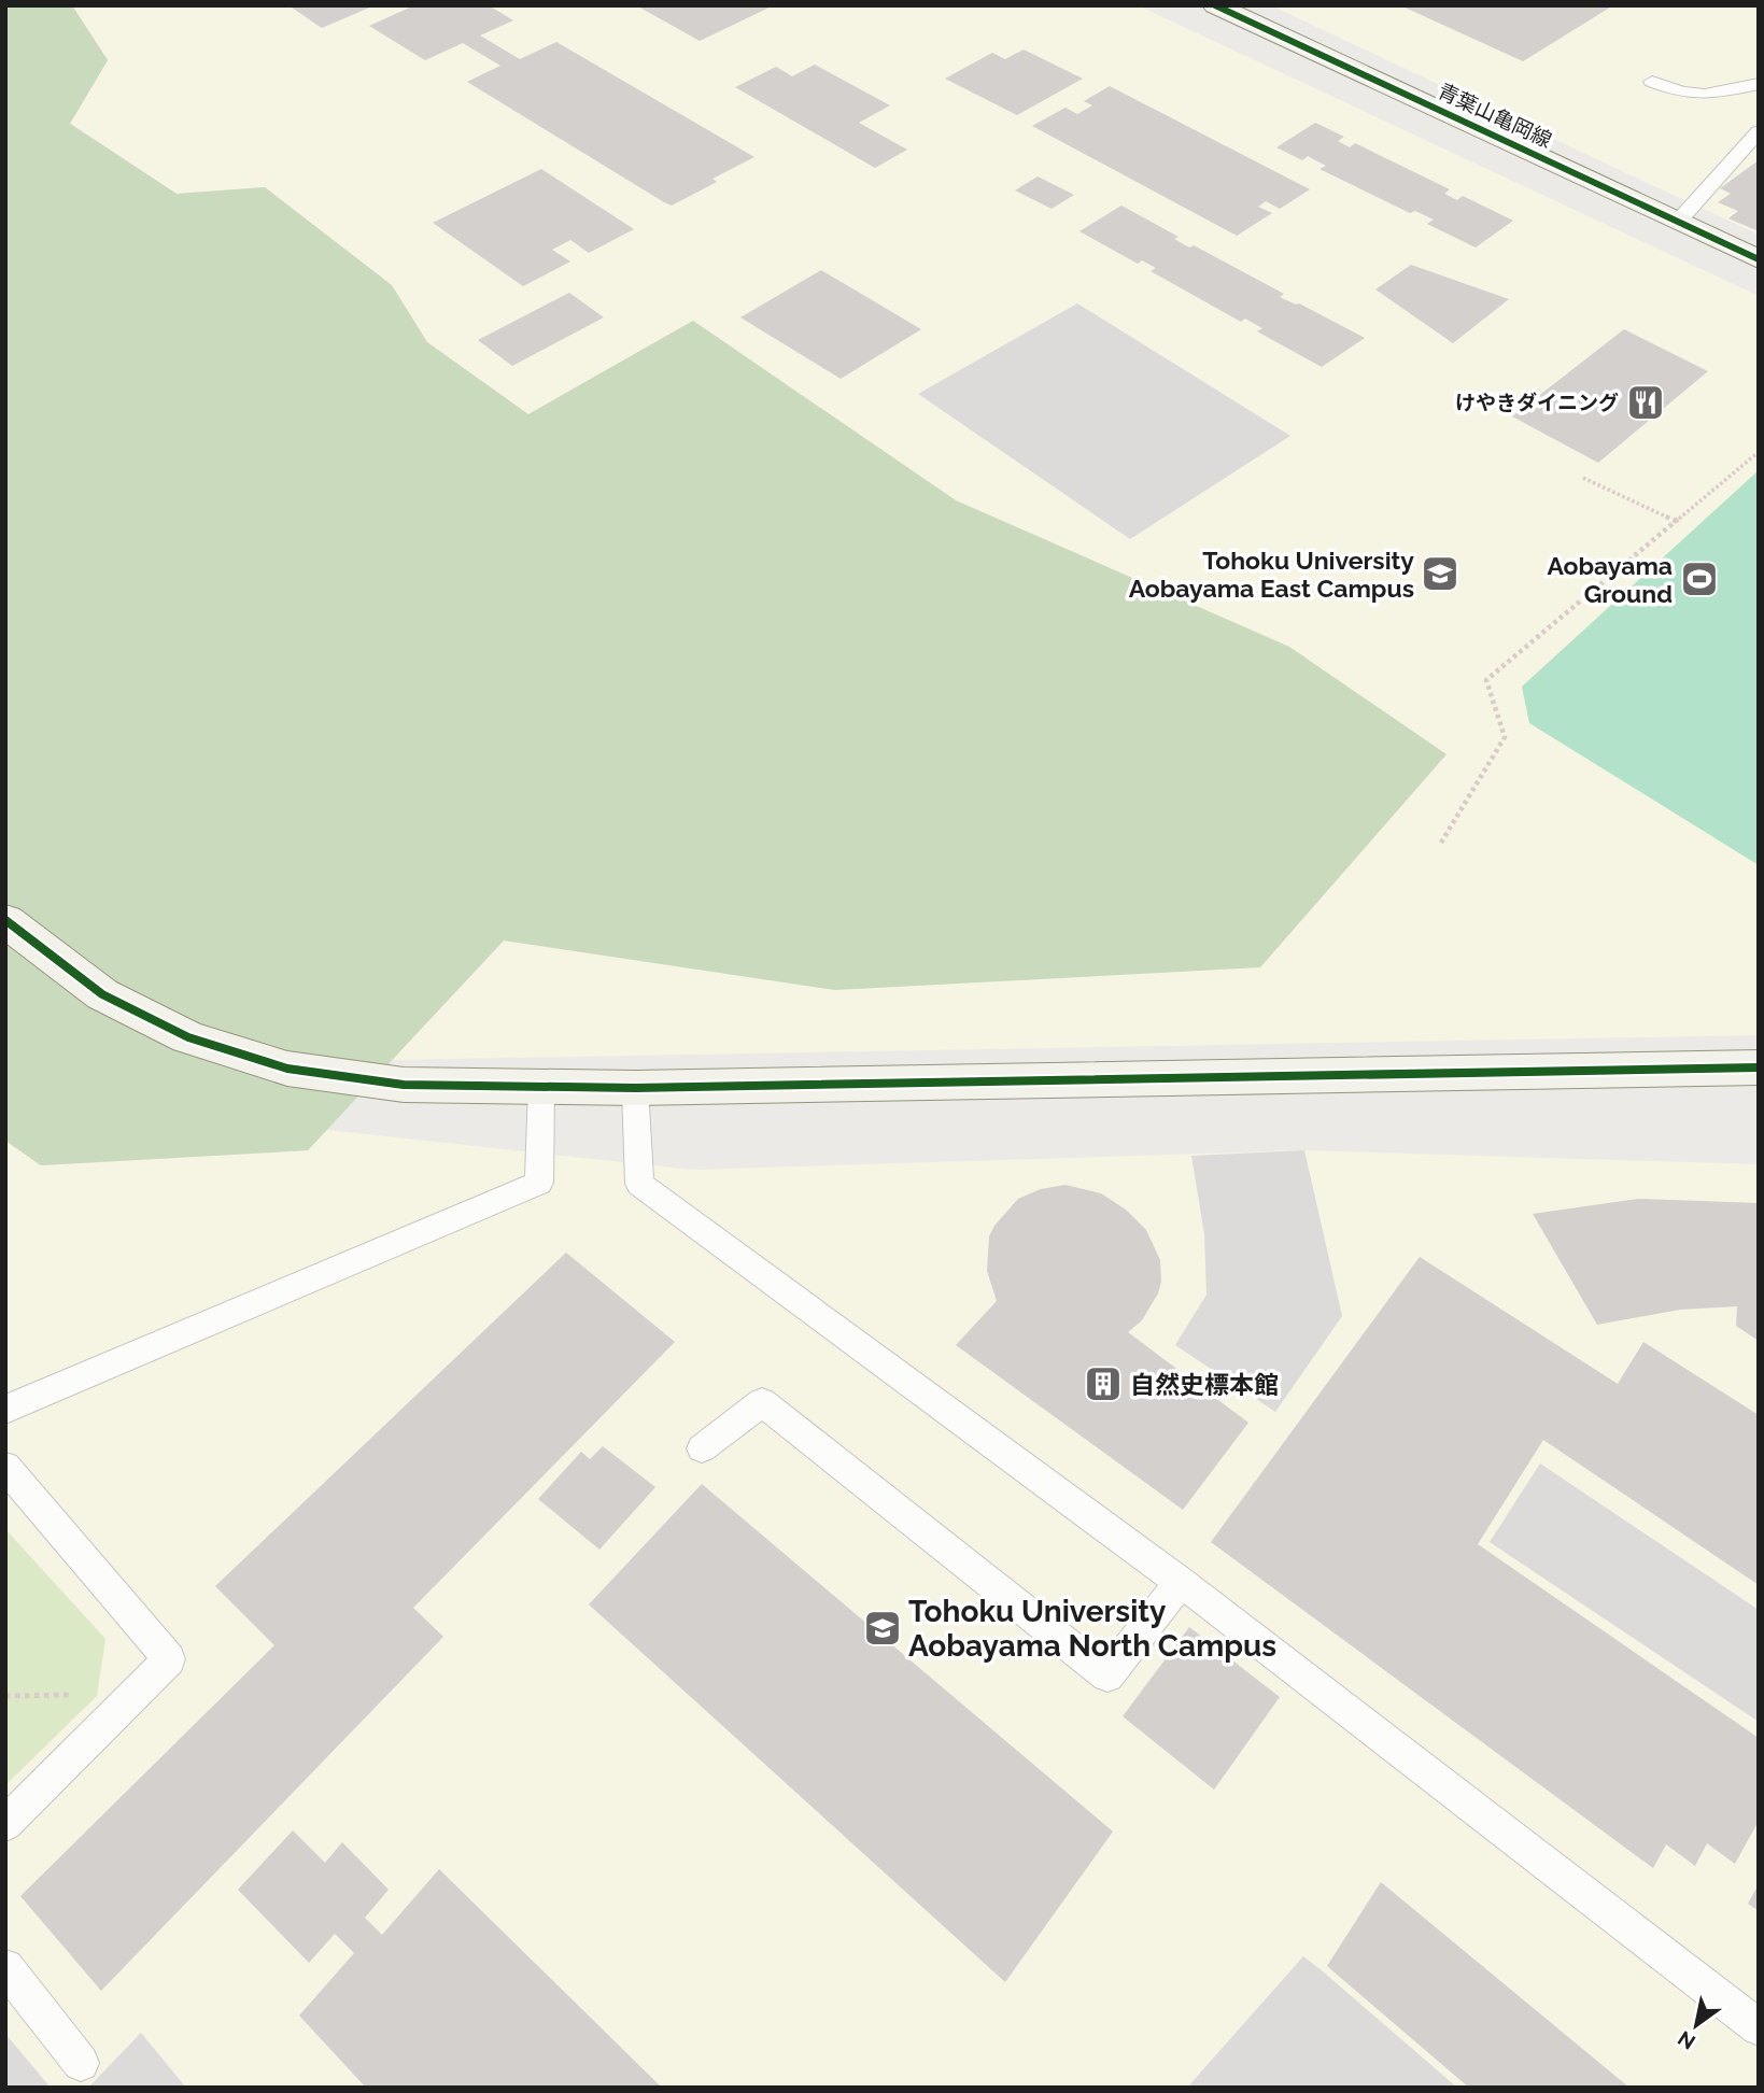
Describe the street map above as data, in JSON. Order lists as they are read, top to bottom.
{
  "streets": {
    "street": ["青葉山亀岡線"]
  },
  "places": {
    "restaurant": ["けやきダイニング"],
    "school or university": ["Tohoku University Aobayama East Campus", "Tohoku University Aobayama North Campus"],
    "sports": ["Aobayama Ground"],
    "building": ["自然史標本館"]
  },
  "north": "bottom left"
}
